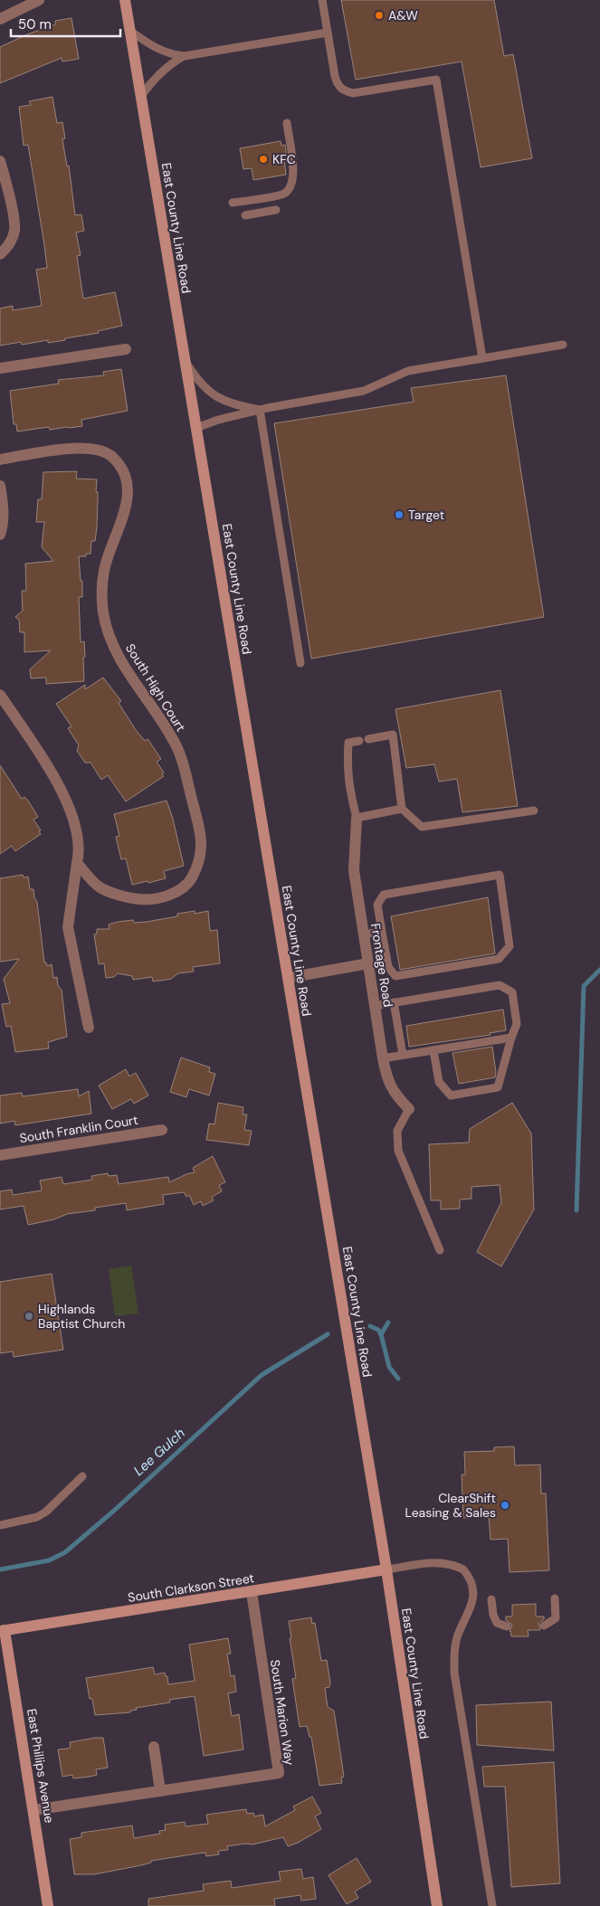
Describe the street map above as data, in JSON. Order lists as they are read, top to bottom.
{
  "streets": {
    "main road": ["East County Line Road", "South Clarkson Street", "East Phillips Avenue"],
    "street": [
      "South High Court",
      "Frontage Road",
      "South Franklin Court",
      "South Marion Way"
    ]
  },
  "crossings": [
    ["East County Line Road", "South Clarkson Street"],
    ["South Clarkson Street", "South Marion Way"],
    ["South Clarkson Street", "East Phillips Avenue"],
    ["South Marion Way", "East Phillips Avenue"]
  ],
  "water": ["Lee Gulch"],
  "places": [
    "A&W",
    "KFC",
    "Target",
    "Highlands Baptist Church",
    "ClearShift Leasing & Sales"
  ],
  "scale_bar": "50 m"
}
